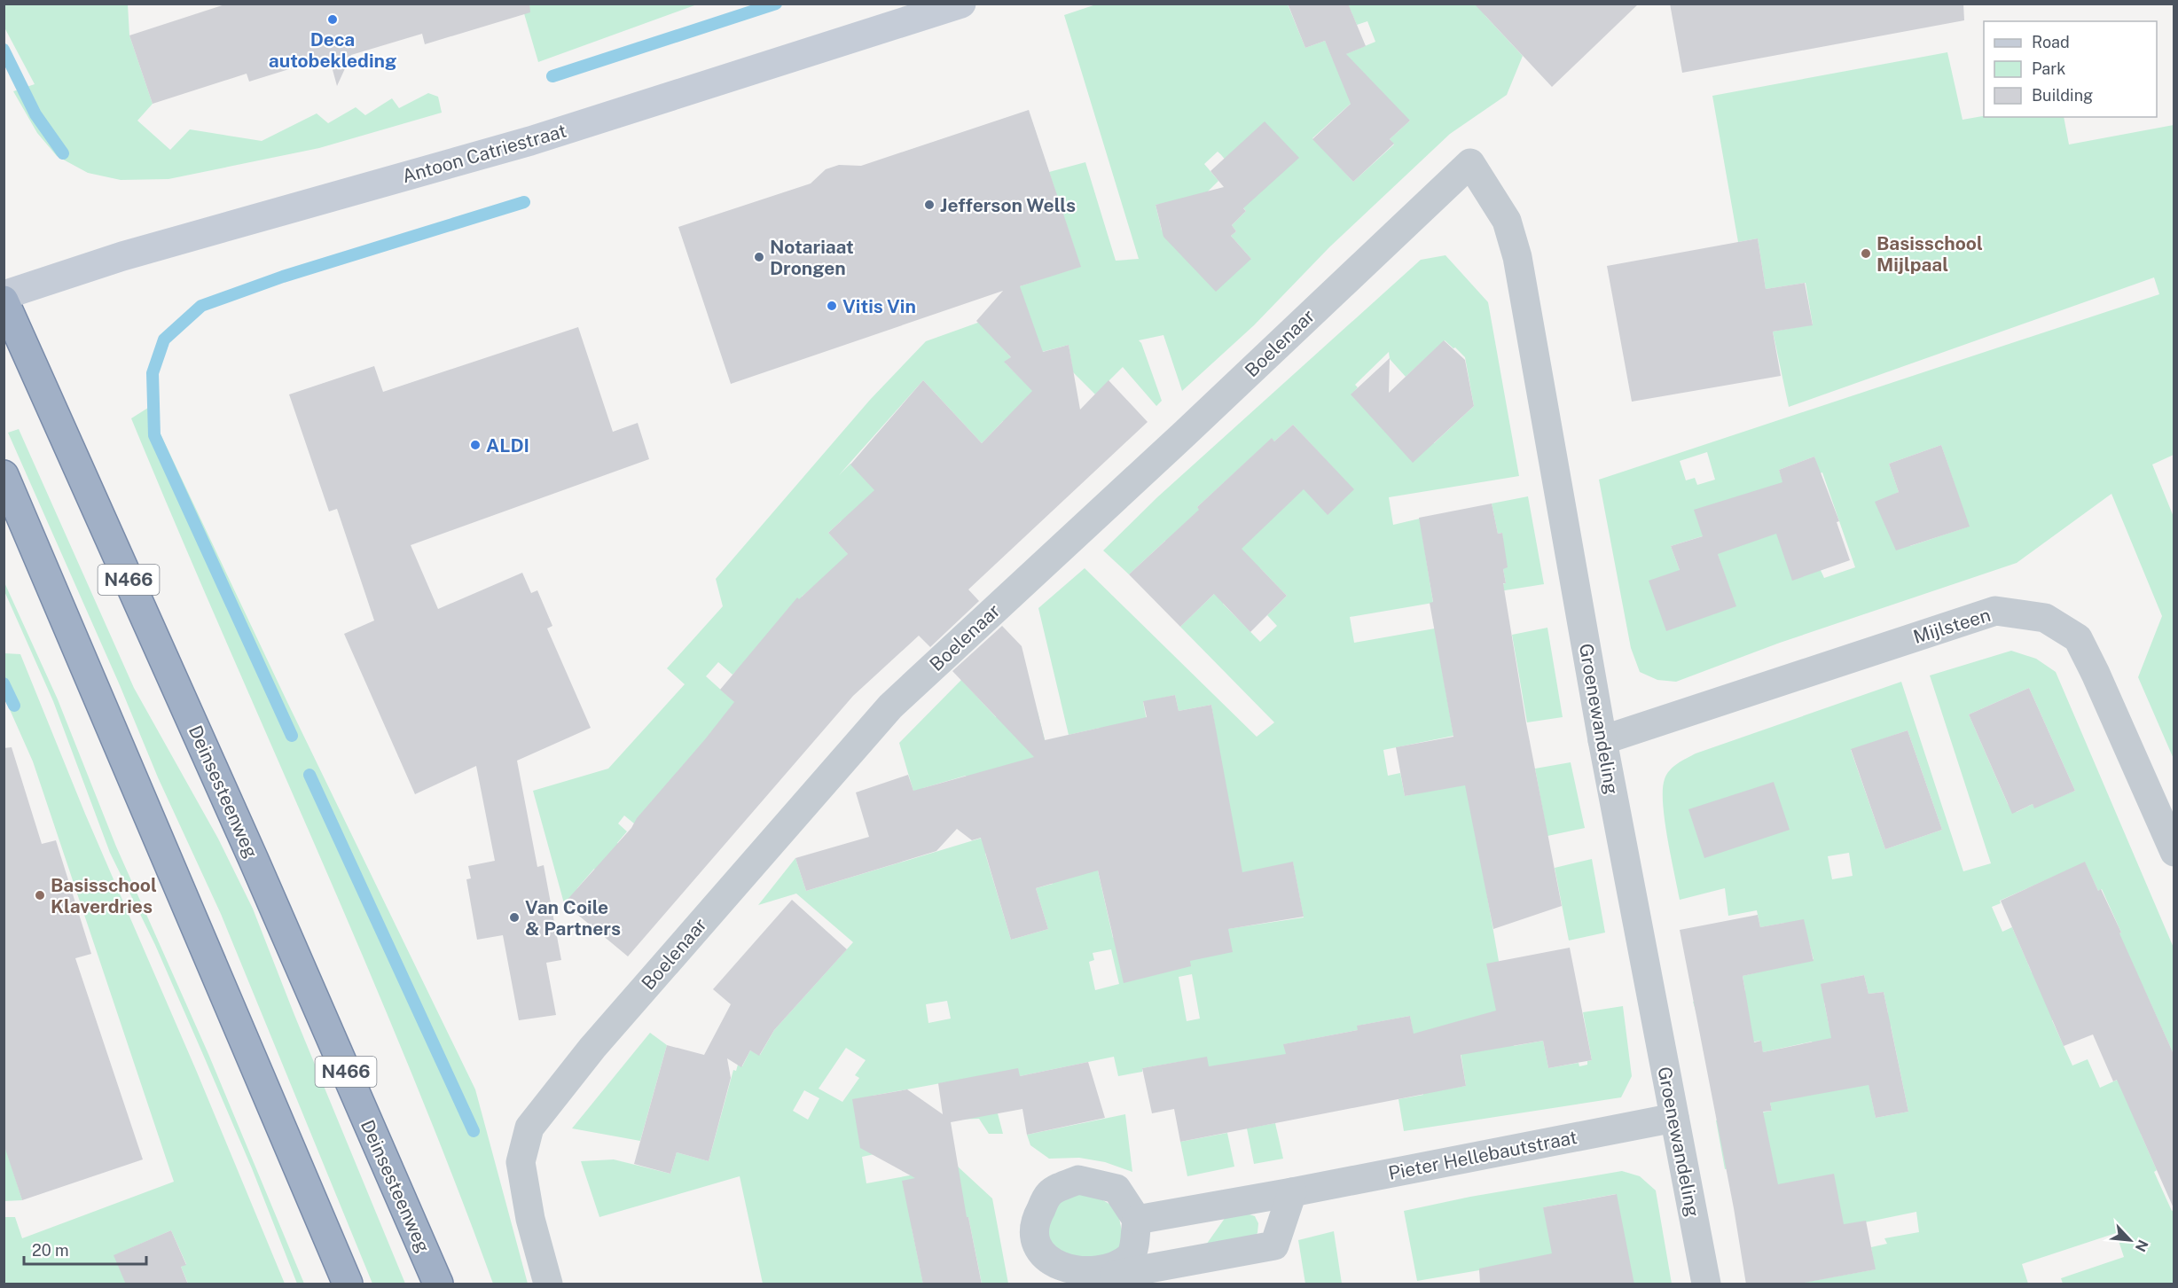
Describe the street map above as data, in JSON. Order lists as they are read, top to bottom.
{
  "streets": {
    "highway": ["N466", "Deinsesteenweg"],
    "main road": ["Antoon Catriestraat"],
    "street": [
      "Boelenaar",
      "Mijlsteen",
      "Groenewandeling",
      "Pieter Hellebautstraat"
    ]
  },
  "crossings": [
    ["Boelenaar", "Groenewandeling"],
    ["Mijlsteen", "Groenewandeling"],
    ["Groenewandeling", "Pieter Hellebautstraat"]
  ],
  "places": [
    "Deca autobekleding",
    "Jefferson Wells",
    "Basisschool Mijlpaal",
    "Notariaat Drongen",
    "Vitis Vin",
    "ALDI",
    "Basisschool Klaverdries",
    "Van Coile & Partners"
  ],
  "legend": ["Road", "Park", "Building"],
  "scale_bar": "20 m",
  "north": "bottom right"
}
